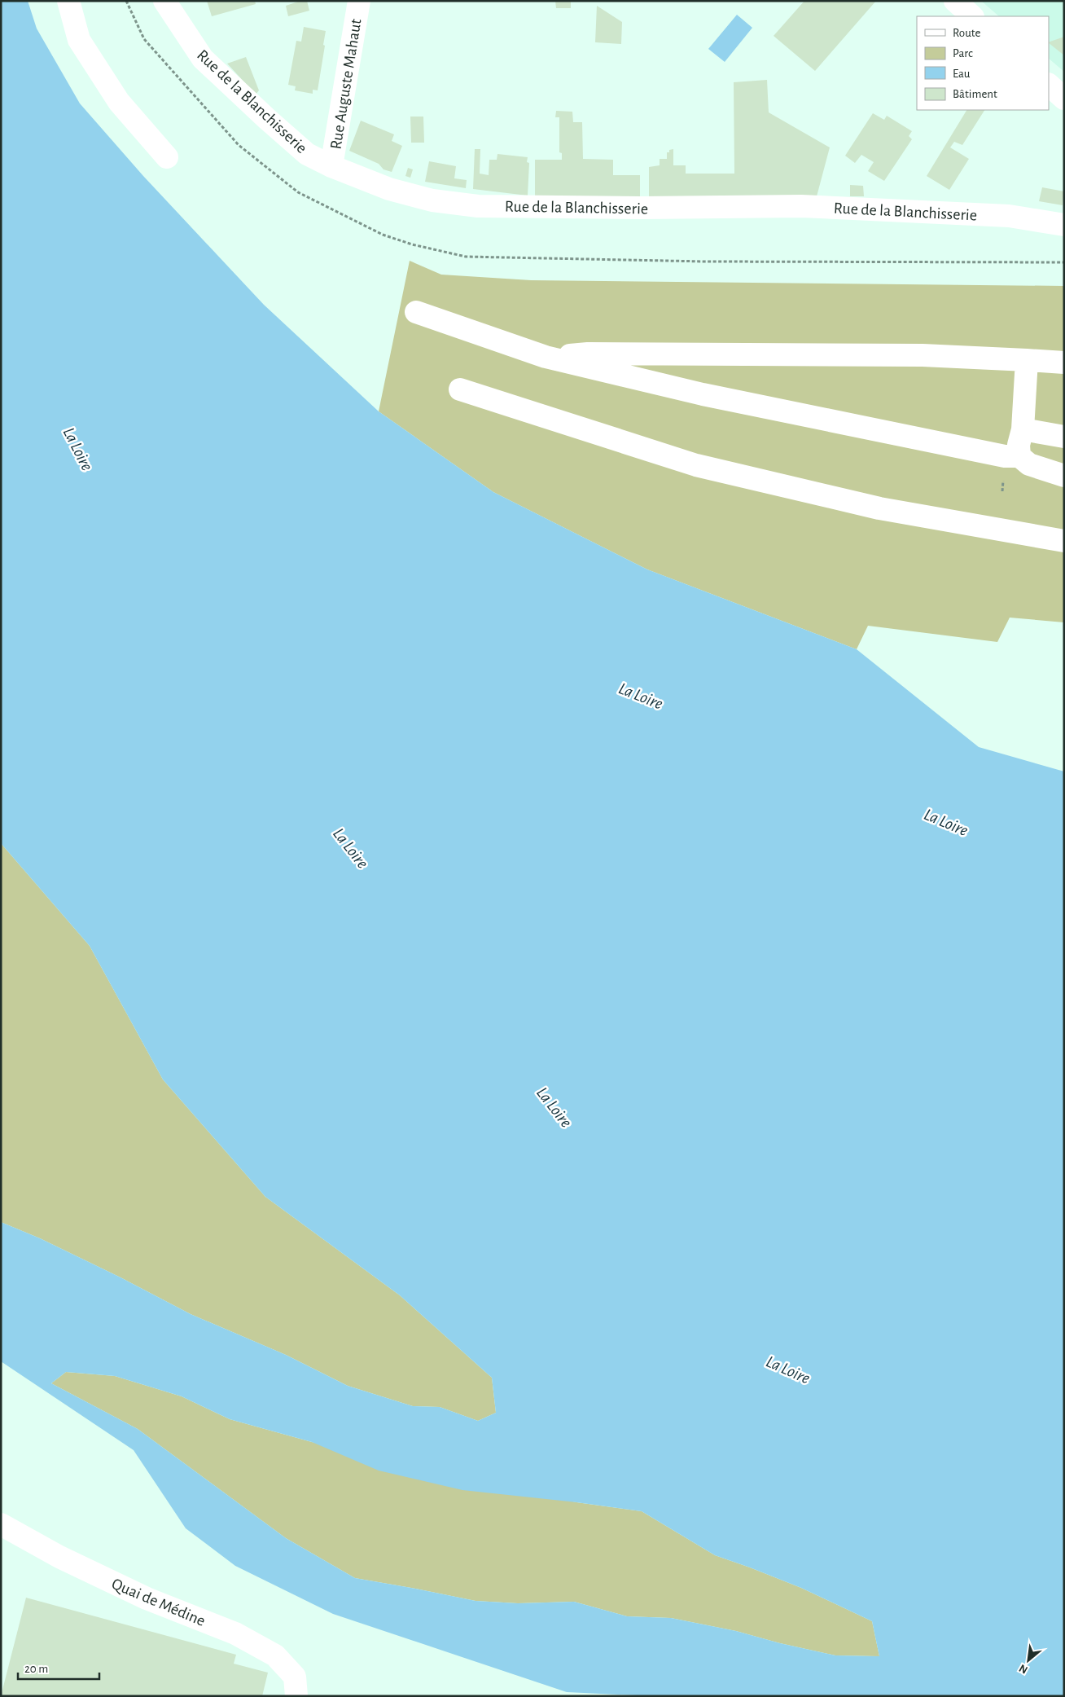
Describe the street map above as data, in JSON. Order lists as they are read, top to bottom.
{
  "streets": {
    "street": ["Rue Auguste Mahaut", "Rue de la Blanchisserie", "Quai de Médine"]
  },
  "crossings": [
    ["Rue Auguste Mahaut", "Rue de la Blanchisserie"]
  ],
  "water": ["La Loire"],
  "legend": [
    "Route",
    "Parc",
    "Eau",
    "Bâtiment"
  ],
  "scale_bar": "20 m",
  "north": "bottom left"
}
